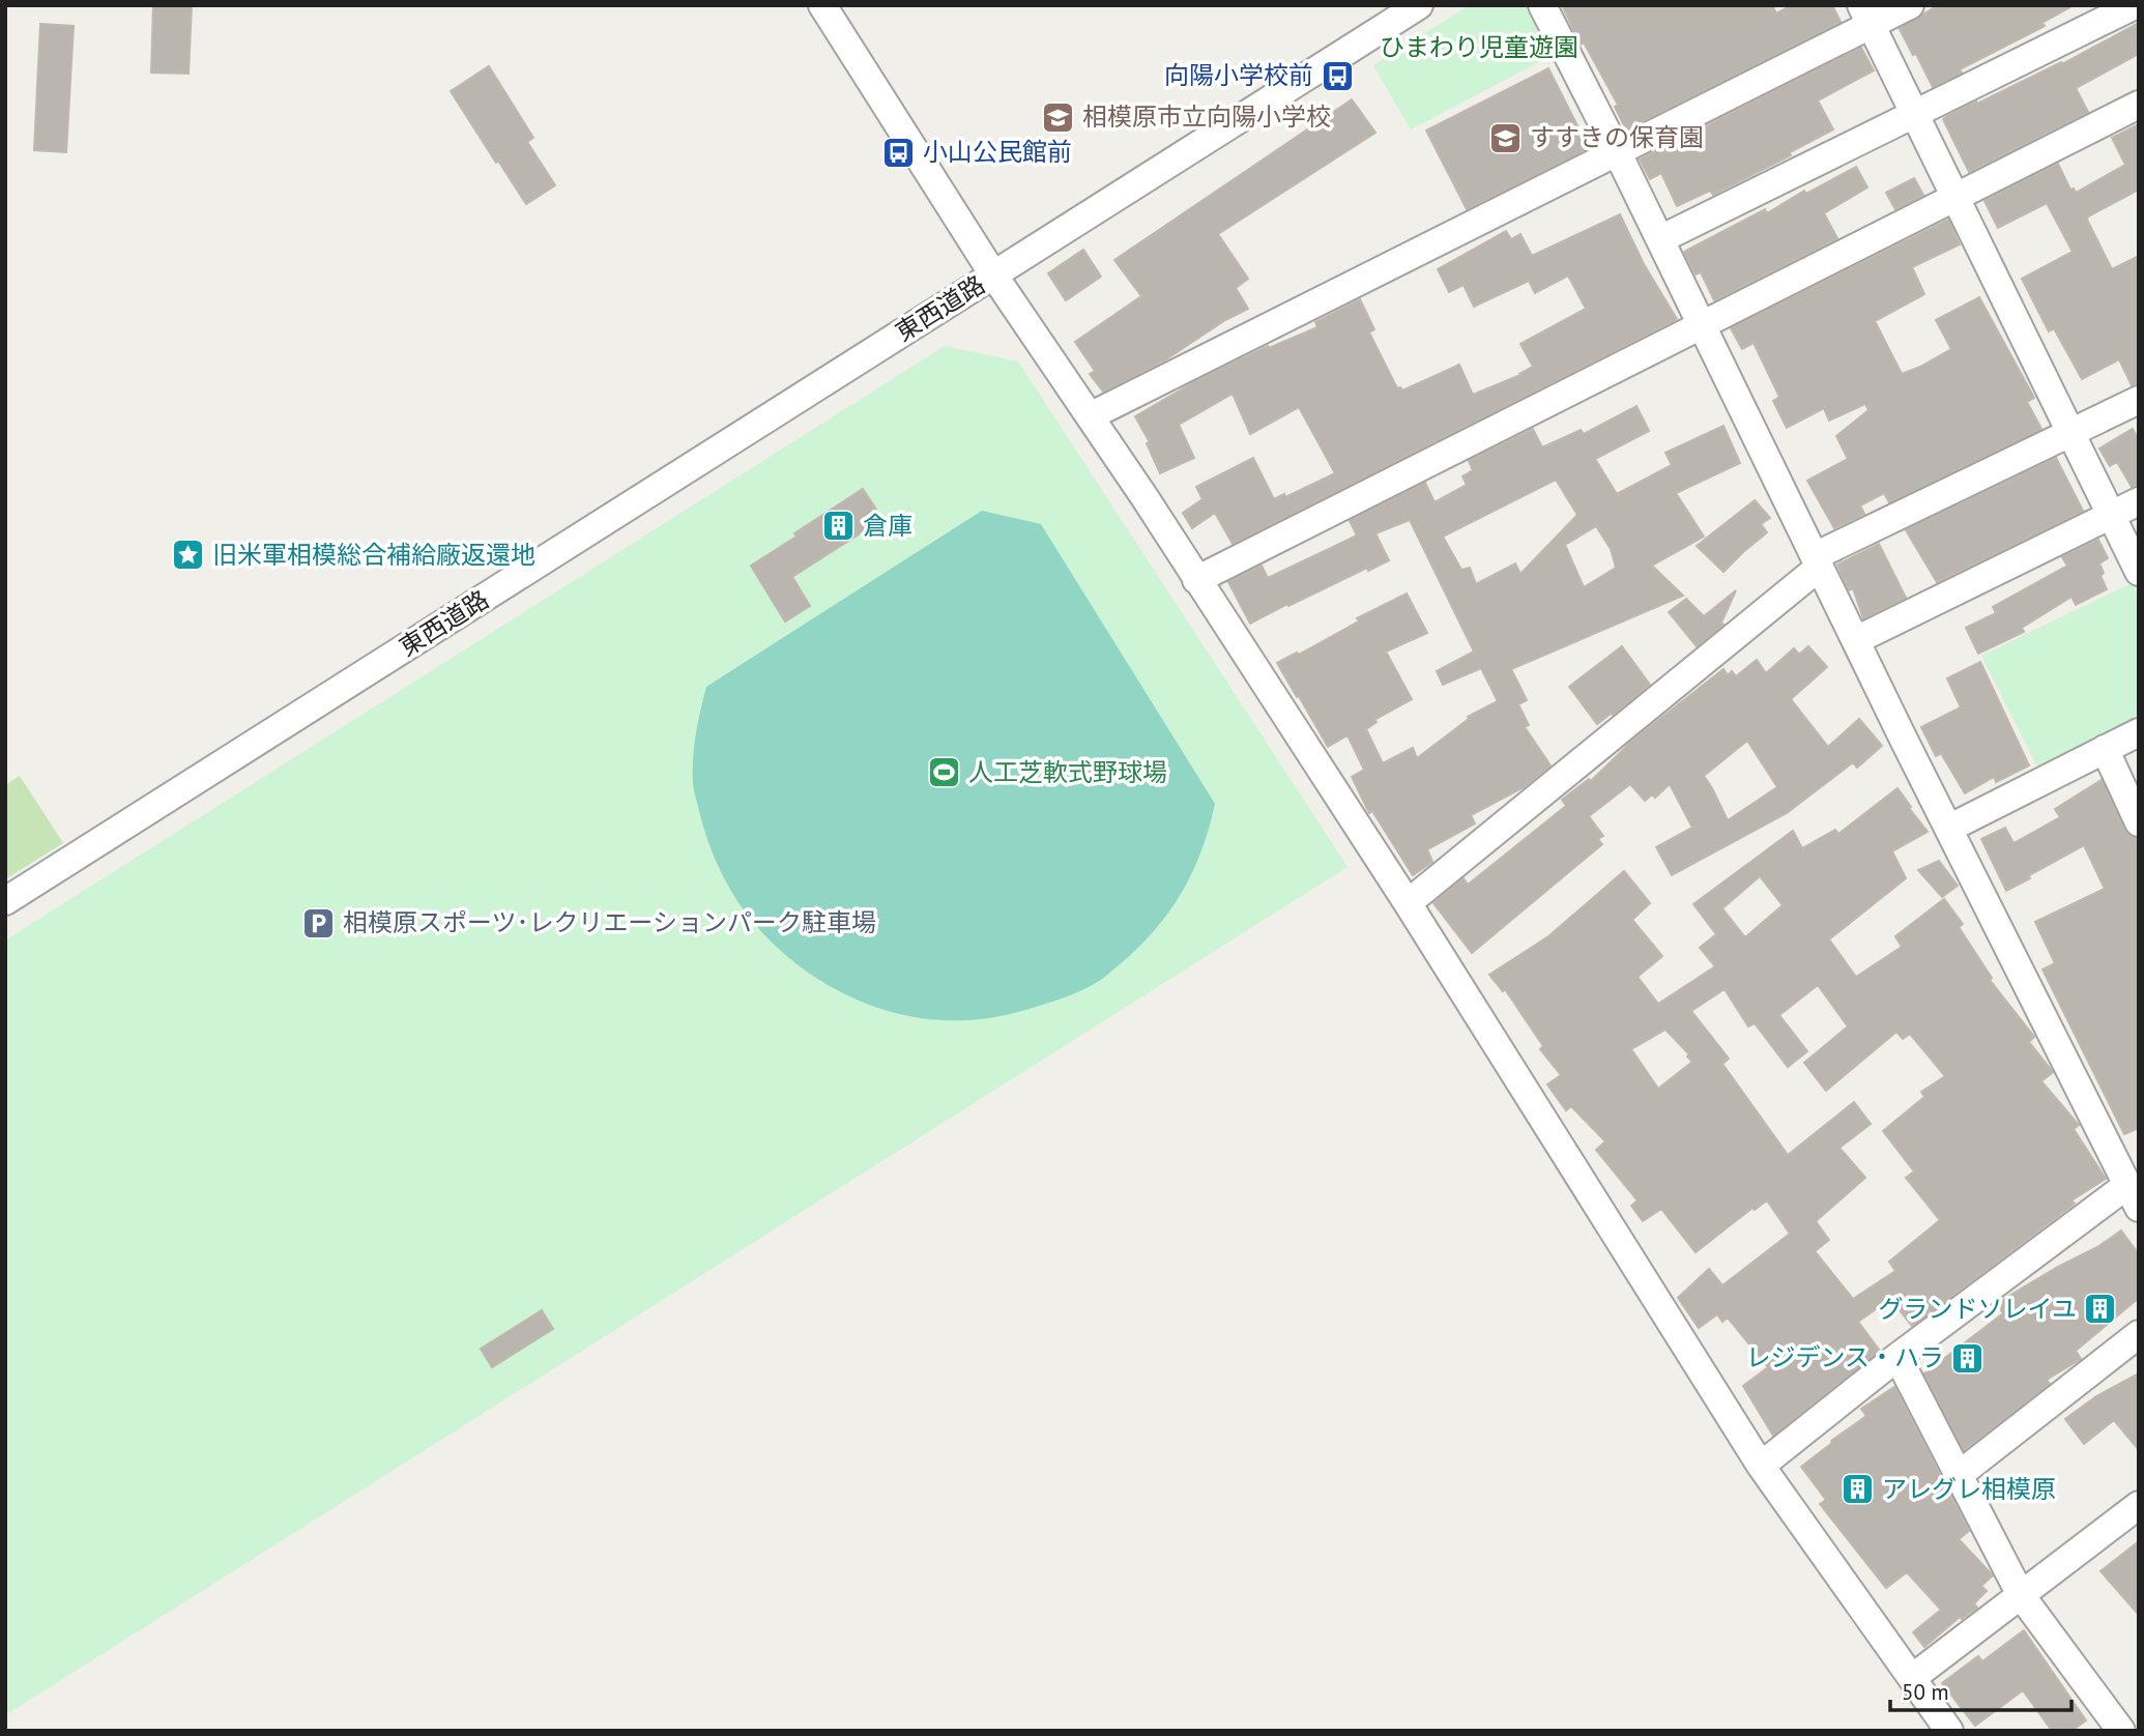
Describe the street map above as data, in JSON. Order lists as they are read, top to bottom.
{
  "streets": {
    "street": ["東西道路"]
  },
  "parks": ["ひまわり児童遊園"],
  "places": {
    "bus stop": ["向陽小学校前", "小山公民館前"],
    "school or university": ["相模原市立向陽小学校", "すすきの保育園"],
    "building": [
      "倉庫",
      "グランドソレイユ",
      "レジデンス・ハラ",
      "アレグレ相模原"
    ],
    "place": ["旧米軍相模総合補給廠返還地"],
    "sports": ["人工芝軟式野球場"],
    "parking": ["相模原スポーツ･レクリエーションパーク駐車場"]
  },
  "scale_bar": "50 m"
}
